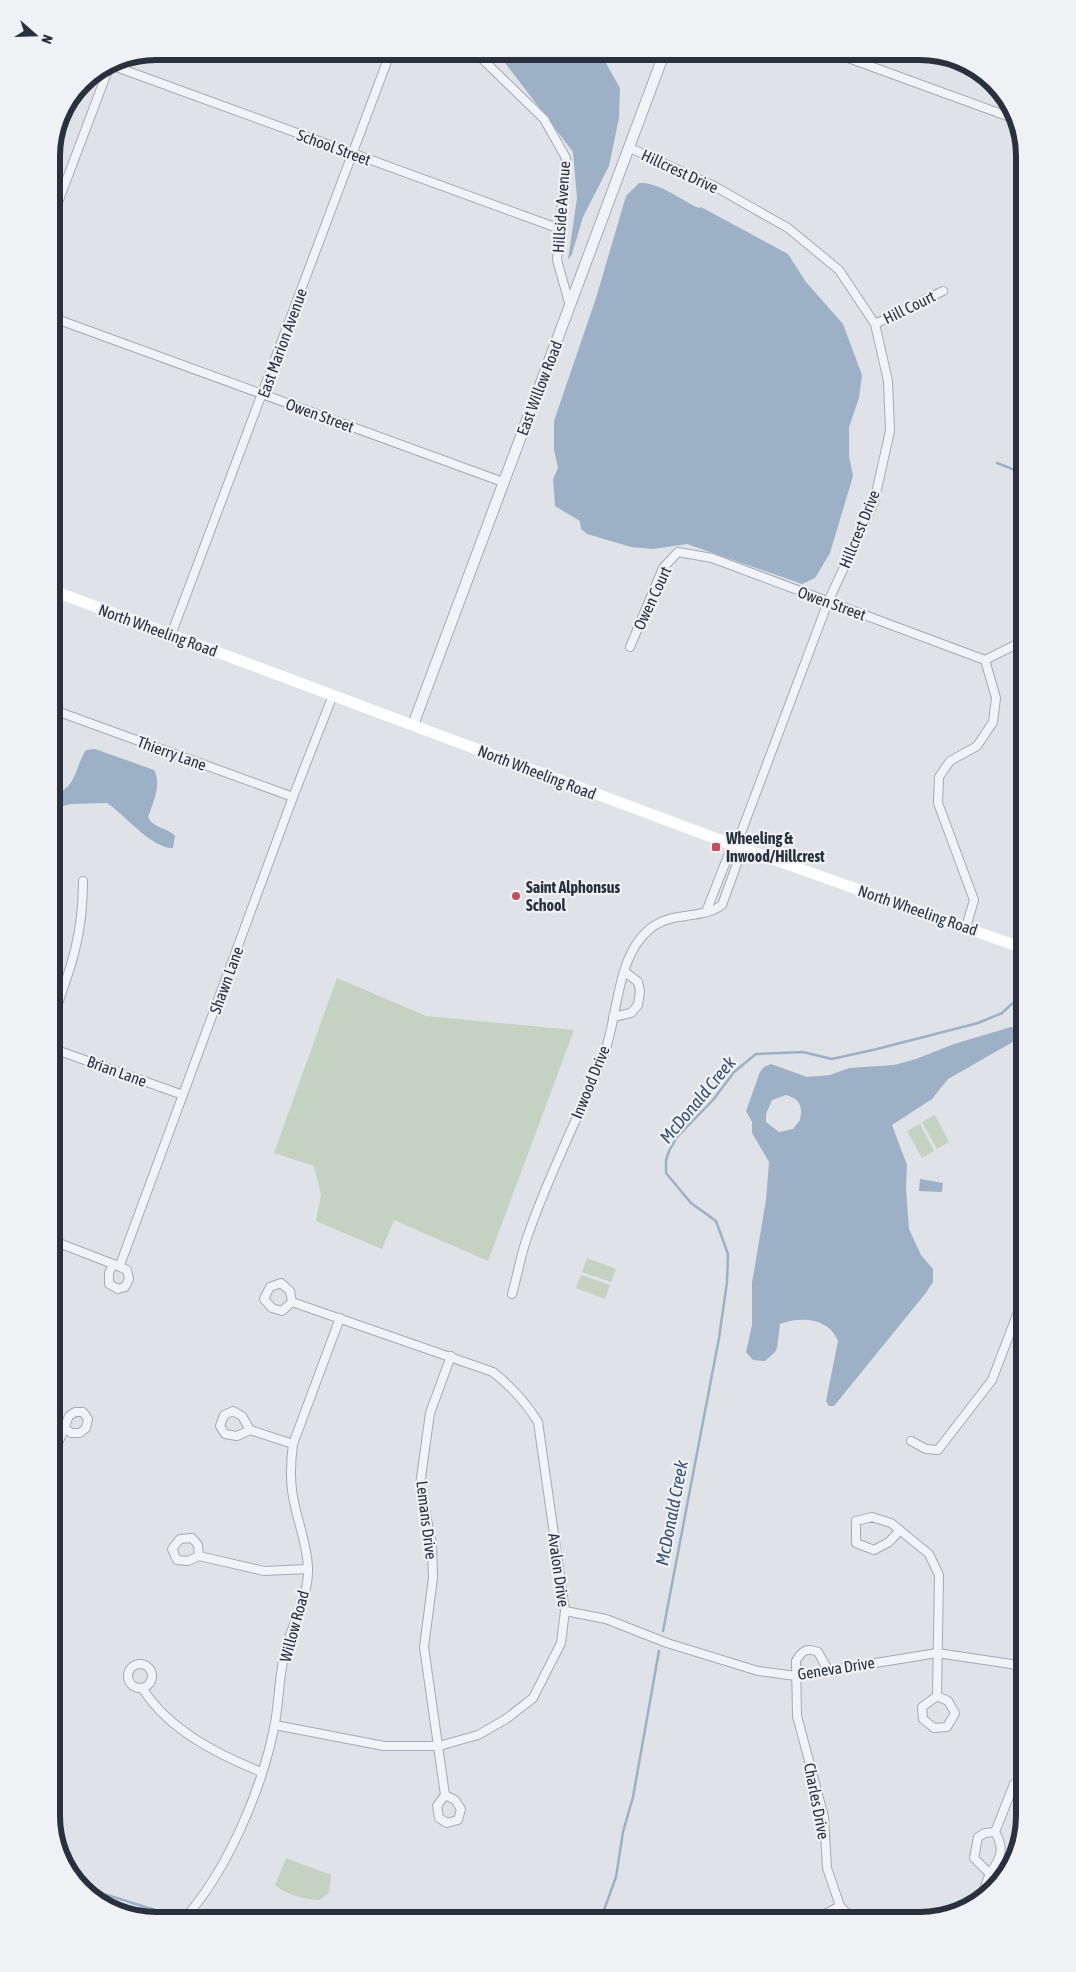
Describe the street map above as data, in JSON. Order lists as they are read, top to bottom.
{
  "streets": {
    "main road": ["North Wheeling Road"],
    "street": [
      "School Street",
      "Hillcrest Drive",
      "Hillside Avenue",
      "Hill Court",
      "East Marion Avenue",
      "East Willow Road",
      "Owen Street",
      "Owen Court",
      "Thierry Lane",
      "Shawn Lane",
      "Brian Lane",
      "Inwood Drive",
      "Lemans Drive",
      "Avalon Drive",
      "Willow Road",
      "Geneva Drive",
      "Charles Drive"
    ]
  },
  "crossings": [
    ["School Street", "Hillside Avenue"],
    ["School Street", "East Marion Avenue"],
    ["Hillcrest Drive", "Hill Court"],
    ["Hillcrest Drive", "East Willow Road"],
    ["Hillcrest Drive", "Owen Street"],
    ["Hillcrest Drive", "North Wheeling Road"],
    ["Hillcrest Drive", "Inwood Drive"],
    ["Hillside Avenue", "East Willow Road"],
    ["East Marion Avenue", "Owen Street"],
    ["East Marion Avenue", "North Wheeling Road"],
    ["East Willow Road", "Owen Street"],
    ["East Willow Road", "North Wheeling Road"],
    ["Owen Street", "Owen Court"],
    ["North Wheeling Road", "Shawn Lane"],
    ["North Wheeling Road", "Inwood Drive"],
    ["Thierry Lane", "Shawn Lane"],
    ["Shawn Lane", "Brian Lane"],
    ["Lemans Drive", "Avalon Drive"],
    ["Avalon Drive", "Willow Road"],
    ["Avalon Drive", "Geneva Drive"],
    ["Geneva Drive", "Charles Drive"]
  ],
  "water": ["McDonald Creek"],
  "places": {
    "transit": ["Wheeling & Inwood/Hillcrest"],
    "other": ["Saint Alphonsus School"]
  },
  "north": "right"
}
